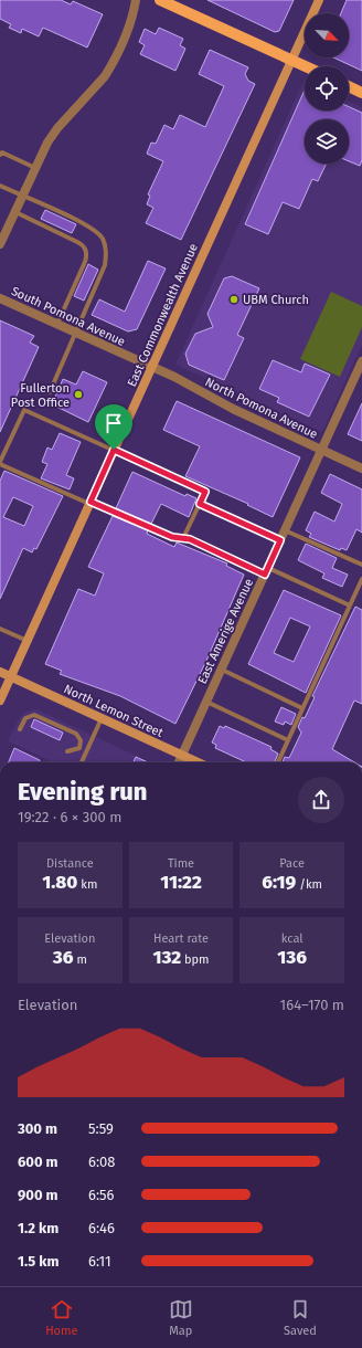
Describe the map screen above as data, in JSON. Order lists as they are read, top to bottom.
{
  "streets": {
    "main road": ["East Commonwealth Avenue", "North Lemon Street"],
    "street": ["South Pomona Avenue", "North Pomona Avenue", "East Amerige Avenue"]
  },
  "crossings": [
    ["East Commonwealth Avenue", "South Pomona Avenue"],
    ["East Commonwealth Avenue", "North Pomona Avenue"],
    ["East Commonwealth Avenue", "North Lemon Street"],
    ["South Pomona Avenue", "North Pomona Avenue"],
    ["North Pomona Avenue", "East Amerige Avenue"],
    ["East Amerige Avenue", "North Lemon Street"]
  ],
  "places": ["UBM Church", "Fullerton Post Office"],
  "north": "bottom right",
  "page": {
    "heading": ["Evening run", "19:22 · 6 × 300 m"],
    "stats": [
      ["Distance", "1.80 km"],
      ["Time", "11:22"],
      ["Pace", "6:19 /km"],
      ["Elevation", "36 m"],
      ["Heart rate", "132 bpm"],
      ["kcal", "136"]
    ],
    "chart": ["Elevation", "164–170 m"],
    "list": [
      {
        "name": "300 m",
        "note": "5:59"
      },
      {
        "name": "600 m",
        "note": "6:08"
      },
      {
        "name": "900 m",
        "note": "6:56"
      },
      {
        "name": "1.2 km",
        "note": "6:46"
      },
      {
        "name": "1.5 km",
        "note": "6:11"
      }
    ],
    "tabs": ["Home", "Map", "Saved"]
  }
}
